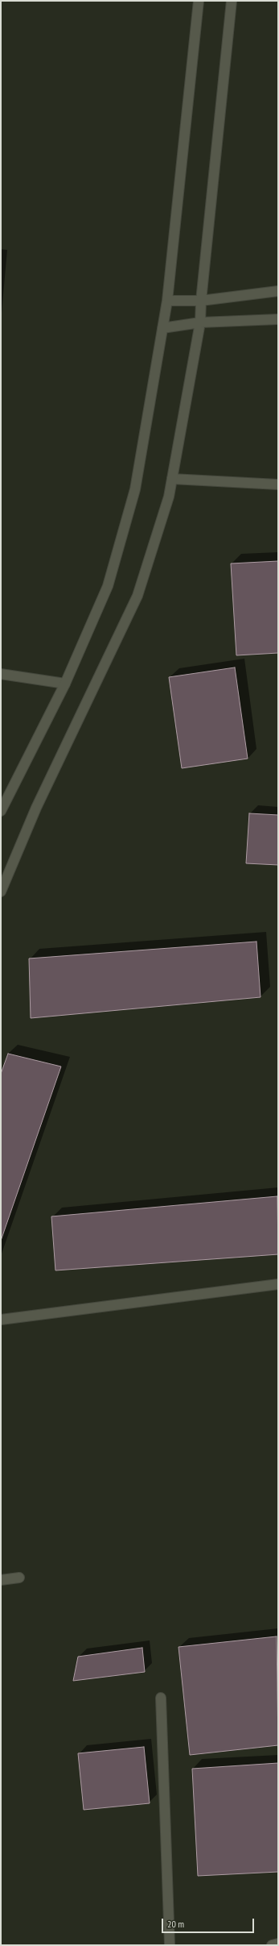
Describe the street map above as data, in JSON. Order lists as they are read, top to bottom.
{
  "scale_bar": "20 m"
}
